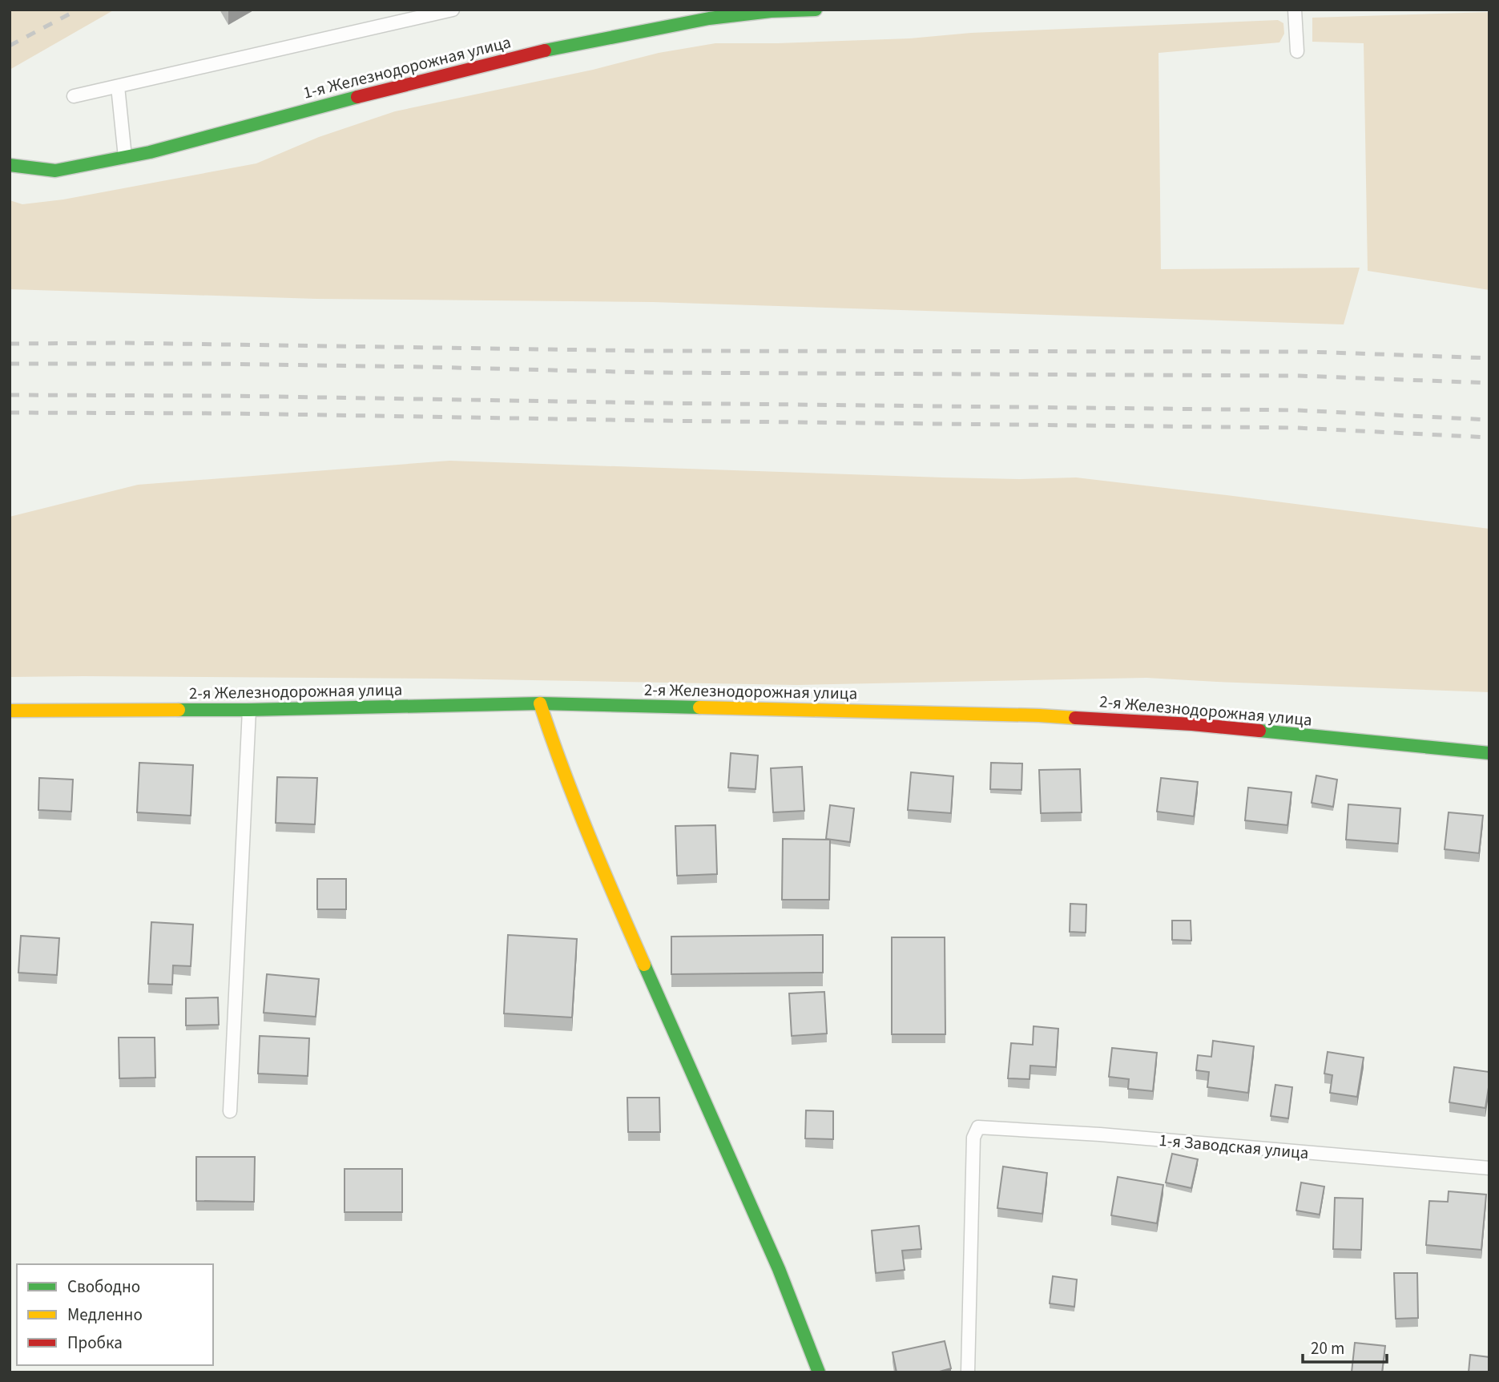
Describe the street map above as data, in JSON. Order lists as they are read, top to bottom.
{
  "streets": {
    "street": ["1-я Железнодорожная улица", "2-я Железнодорожная улица"],
    "lane": ["1-я Заводская улица"]
  },
  "legend": ["Свободно", "Медленно", "Пробка"],
  "scale_bar": "20 m"
}
